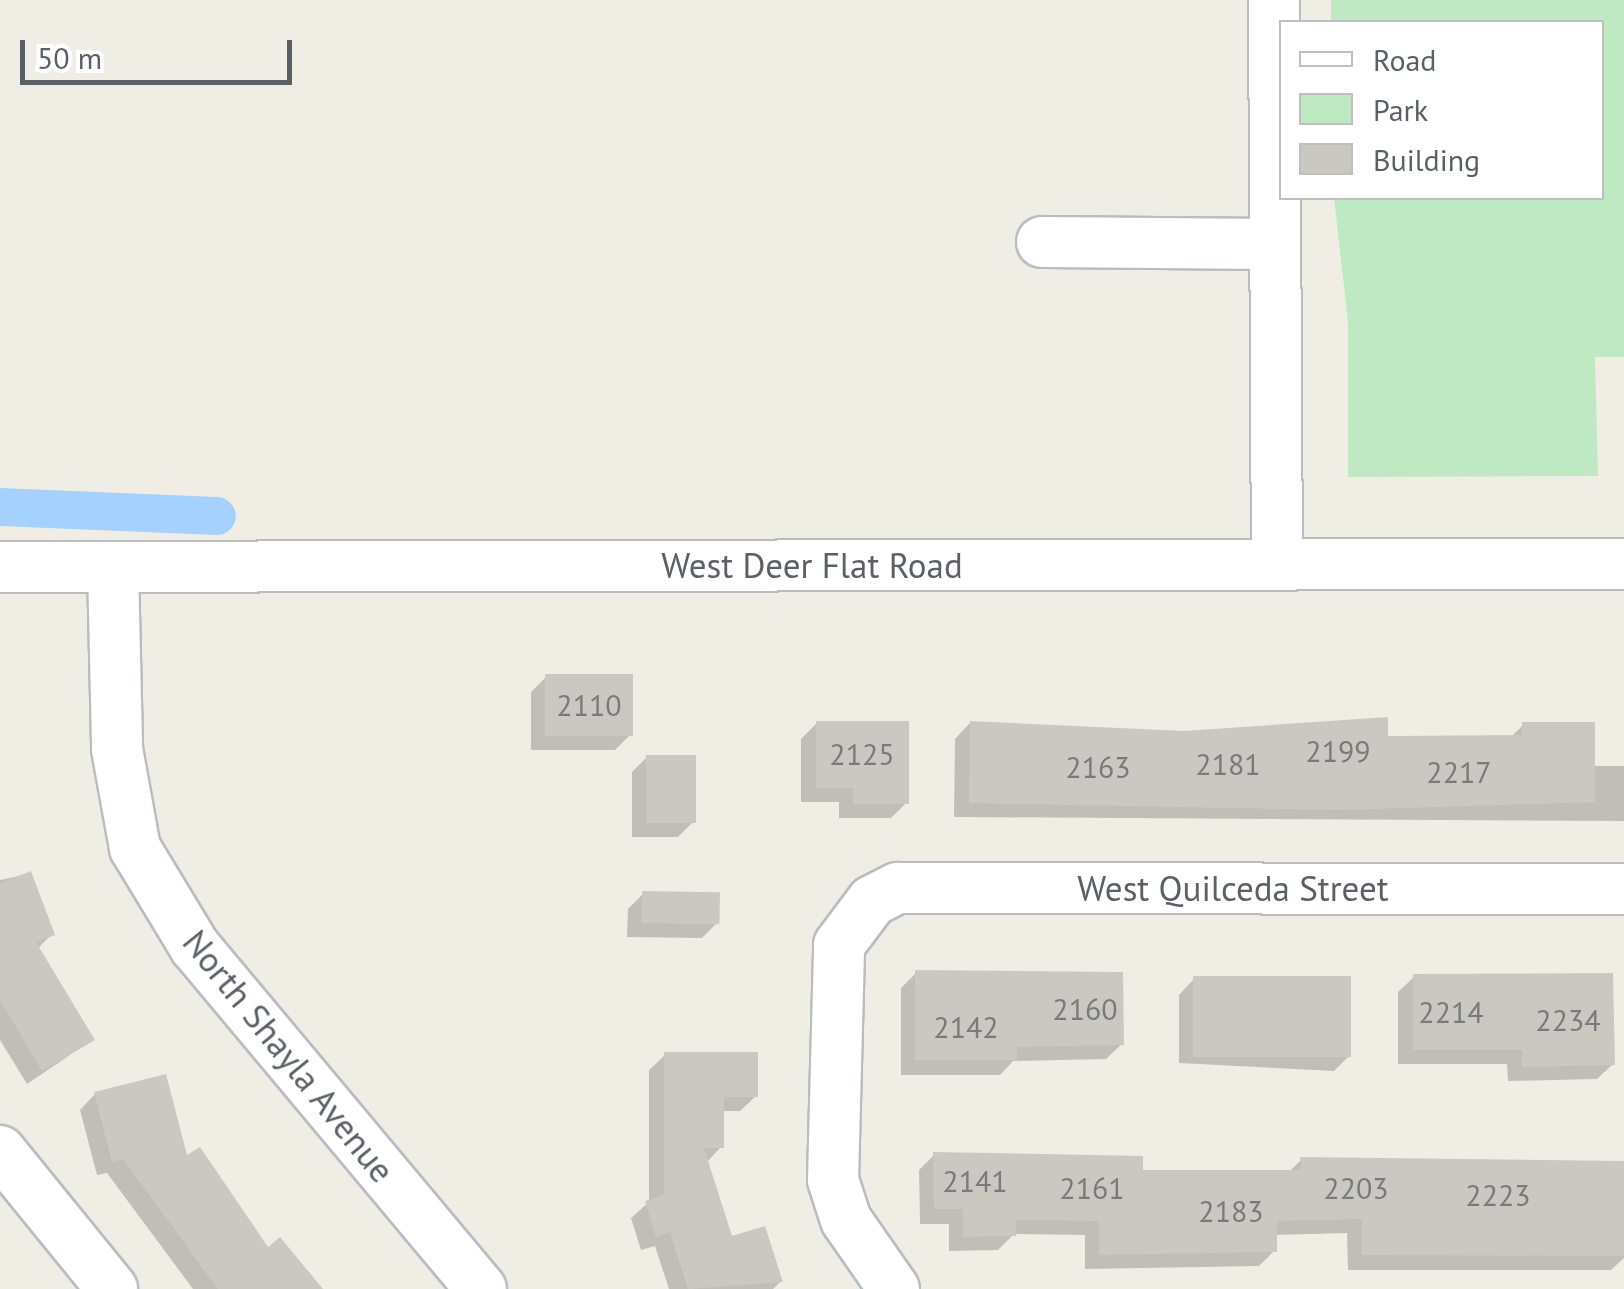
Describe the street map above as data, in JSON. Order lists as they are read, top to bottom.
{
  "streets": {
    "street": ["West Deer Flat Road", "West Quilceda Street", "North Shayla Avenue"]
  },
  "crossings": [
    ["West Deer Flat Road", "North Shayla Avenue"]
  ],
  "house_numbers": [
    "2110",
    "2199",
    "2125",
    "2181",
    "2163",
    "2217",
    "2160",
    "2214",
    "2234",
    "2142",
    "2141",
    "2161",
    "2203",
    "2223",
    "2183"
  ],
  "legend": ["Road", "Park", "Building"],
  "scale_bar": "50 m"
}
